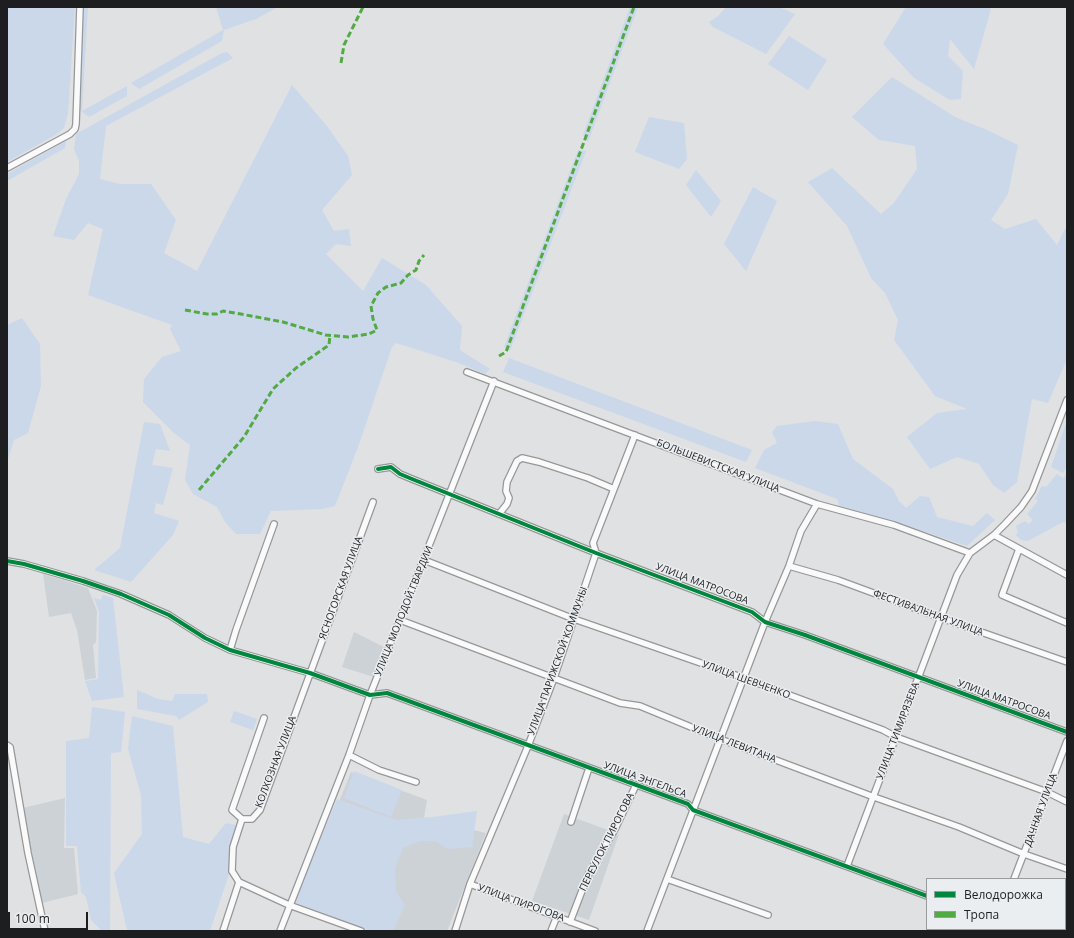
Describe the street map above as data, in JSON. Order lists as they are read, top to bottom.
{
  "streets": {
    "street": [
      "БОЛЬШЕВИСТСКАЯ УЛИЦА",
      "УЛИЦА МАТРОСОВА",
      "ЯСНОГОРСКАЯ УЛИЦА",
      "УЛИЦА МОЛОДОЙ ГВАРДИИ",
      "ФЕСТИВАЛЬНАЯ УЛИЦА",
      "УЛИЦА ПАРИЖСКОЙ КОММУНЫ",
      "УЛИЦА ШЕВЧЕНКО",
      "УЛИЦА ТИМИРЯЗЕВА",
      "УЛИЦА ЛЕВИТАНА",
      "КОЛХОЗНАЯ УЛИЦА",
      "УЛИЦА ЭНГЕЛЬСА",
      "ДАЧНАЯ УЛИЦА",
      "ПЕРЕУЛОК ПИРОГОВА",
      "УЛИЦА ПИРОГОВА"
    ]
  },
  "crossings": [
    ["БОЛЬШЕВИСТСКАЯ УЛИЦА", "УЛИЦА МОЛОДОЙ ГВАРДИИ"],
    ["БОЛЬШЕВИСТСКАЯ УЛИЦА", "УЛИЦА ПАРИЖСКОЙ КОММУНЫ"],
    ["БОЛЬШЕВИСТСКАЯ УЛИЦА", "УЛИЦА ТИМИРЯЗЕВА"],
    ["УЛИЦА МАТРОСОВА", "УЛИЦА МОЛОДОЙ ГВАРДИИ"],
    ["УЛИЦА МАТРОСОВА", "УЛИЦА ПАРИЖСКОЙ КОММУНЫ"],
    ["УЛИЦА МАТРОСОВА", "УЛИЦА ТИМИРЯЗЕВА"],
    ["ЯСНОГОРСКАЯ УЛИЦА", "КОЛХОЗНАЯ УЛИЦА"],
    ["ЯСНОГОРСКАЯ УЛИЦА", "УЛИЦА ЭНГЕЛЬСА"],
    ["УЛИЦА МОЛОДОЙ ГВАРДИИ", "УЛИЦА ШЕВЧЕНКО"],
    ["УЛИЦА МОЛОДОЙ ГВАРДИИ", "УЛИЦА ЛЕВИТАНА"],
    ["УЛИЦА МОЛОДОЙ ГВАРДИИ", "УЛИЦА ЭНГЕЛЬСА"],
    ["ФЕСТИВАЛЬНАЯ УЛИЦА", "УЛИЦА ТИМИРЯЗЕВА"],
    ["УЛИЦА ПАРИЖСКОЙ КОММУНЫ", "УЛИЦА ШЕВЧЕНКО"],
    ["УЛИЦА ПАРИЖСКОЙ КОММУНЫ", "УЛИЦА ЛЕВИТАНА"],
    ["УЛИЦА ПАРИЖСКОЙ КОММУНЫ", "УЛИЦА ЭНГЕЛЬСА"],
    ["УЛИЦА ПАРИЖСКОЙ КОММУНЫ", "УЛИЦА ПИРОГОВА"],
    ["УЛИЦА ШЕВЧЕНКО", "УЛИЦА ТИМИРЯЗЕВА"],
    ["УЛИЦА ШЕВЧЕНКО", "ДАЧНАЯ УЛИЦА"],
    ["УЛИЦА ТИМИРЯЗЕВА", "УЛИЦА ЛЕВИТАНА"],
    ["УЛИЦА ТИМИРЯЗЕВА", "УЛИЦА ЭНГЕЛЬСА"],
    ["УЛИЦА ЛЕВИТАНА", "ДАЧНАЯ УЛИЦА"],
    ["КОЛХОЗНАЯ УЛИЦА", "УЛИЦА ЭНГЕЛЬСА"],
    ["УЛИЦА ЭНГЕЛЬСА", "ПЕРЕУЛОК ПИРОГОВА"],
    ["ПЕРЕУЛОК ПИРОГОВА", "УЛИЦА ПИРОГОВА"]
  ],
  "legend": ["Велодорожка", "Тропа"],
  "scale_bar": "100 m"
}
